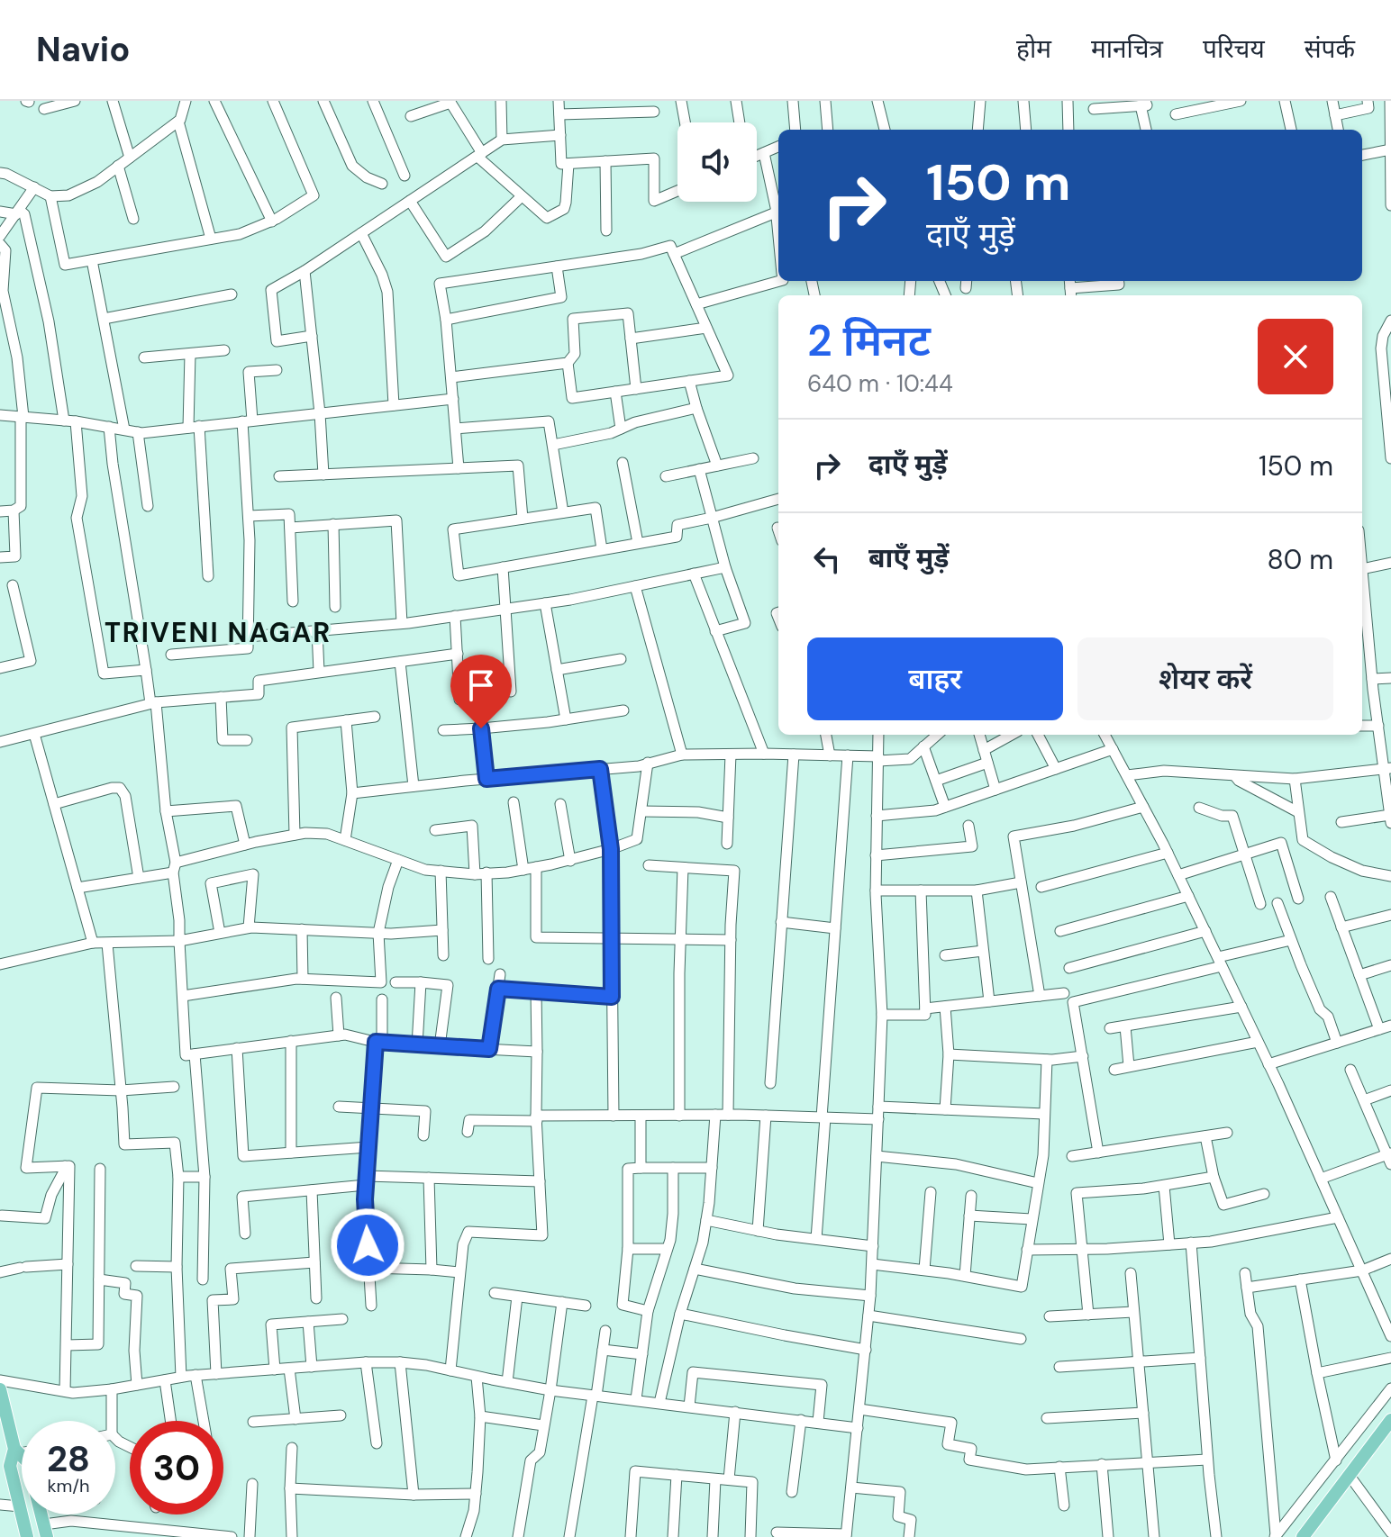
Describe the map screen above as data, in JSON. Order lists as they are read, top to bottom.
{
  "districts": ["TRIVENI NAGAR"],
  "page": {
    "header": "Navio",
    "nav": [
      "होम",
      "मानचित्र",
      "परिचय",
      "संपर्क"
    ],
    "turn": ["150 m", "दाएँ मुड़ें"],
    "heading": ["2 मिनट", "640 m · 10:44"],
    "list": [
      {
        "name": "दाएँ मुड़ें",
        "value": "150 m"
      },
      {
        "name": "बाएँ मुड़ें",
        "value": "80 m"
      }
    ],
    "buttons": ["बाहर", "शेयर करें"],
    "speed": "28 km/h",
    "limit": "30"
  }
}
